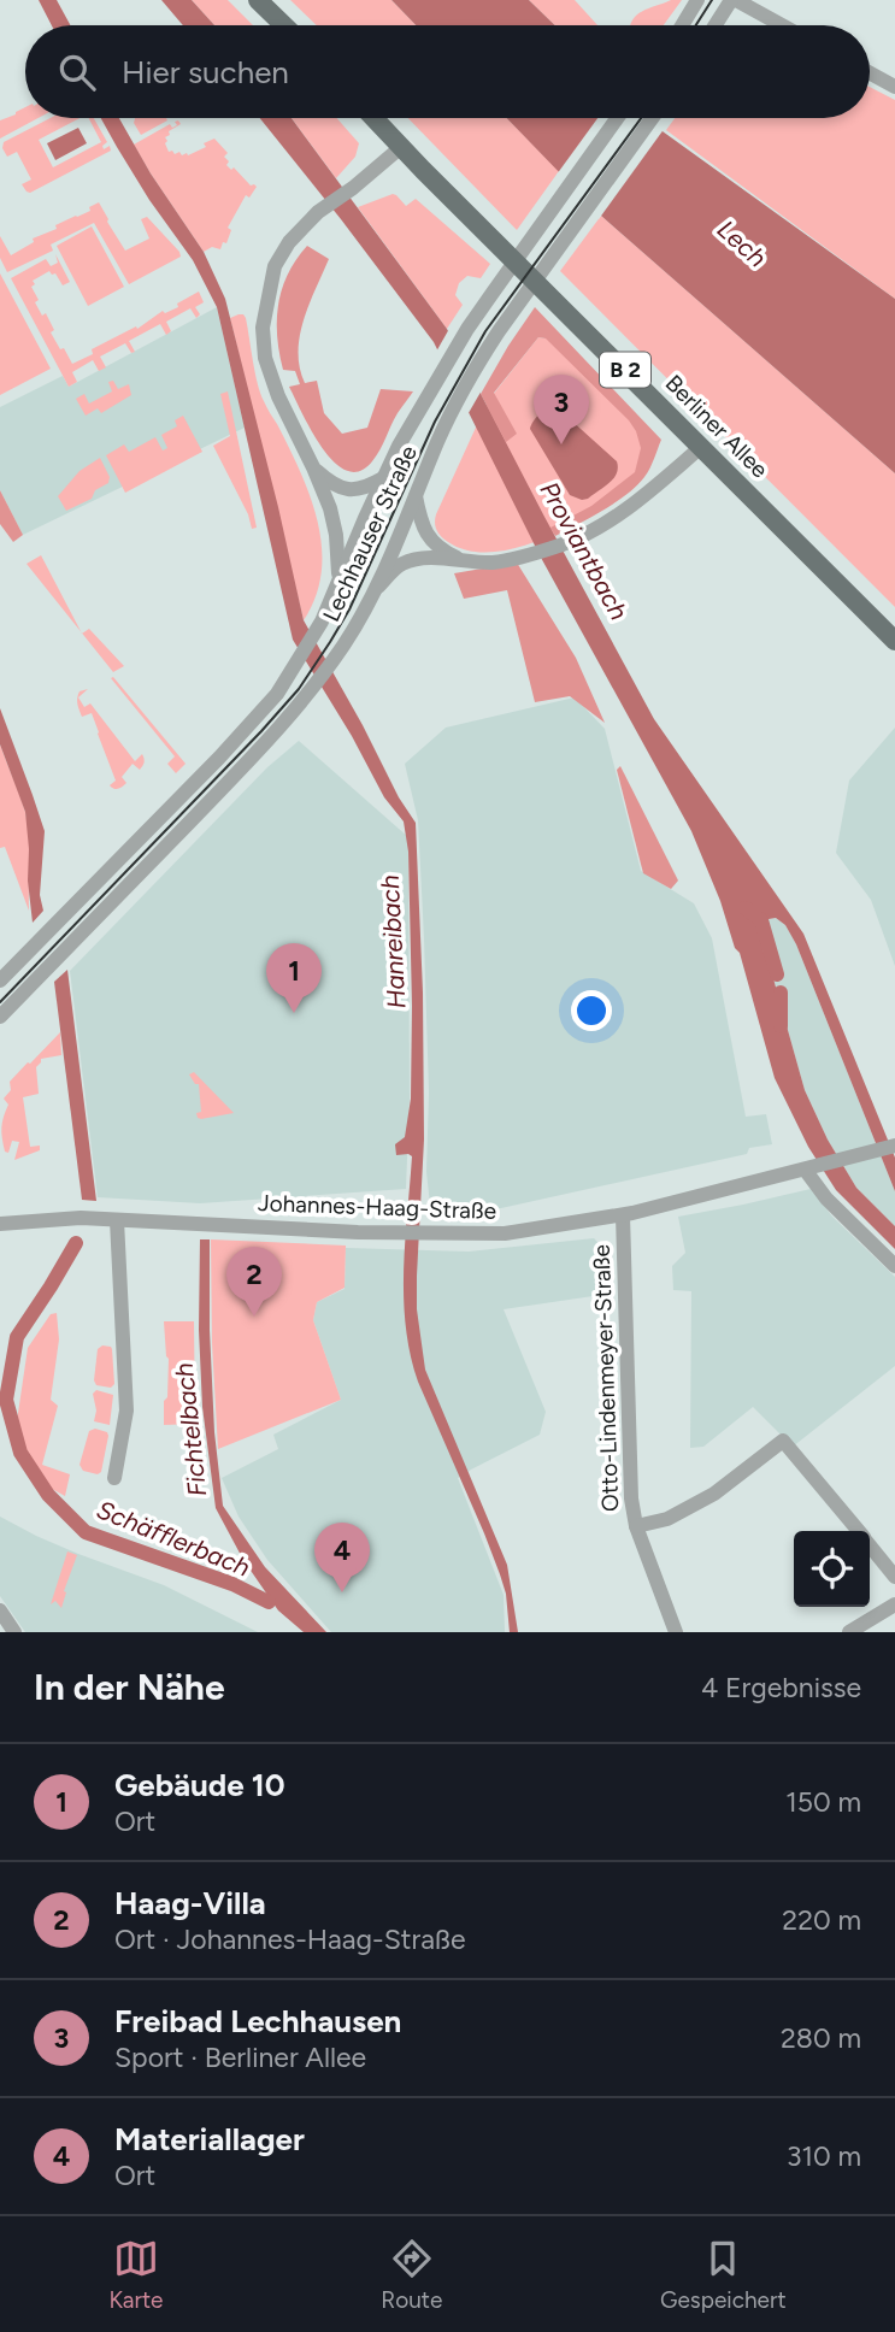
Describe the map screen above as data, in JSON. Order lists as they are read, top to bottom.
{
  "streets": {
    "main road": ["B 2", "Berliner Allee"],
    "street": ["Lechhauser Straße", "Johannes-Haag-Straße", "Otto-Lindenmeyer-Straße"]
  },
  "crossings": [
    ["Johannes-Haag-Straße", "Otto-Lindenmeyer-Straße"]
  ],
  "water": [
    "Lech",
    "Proviantbach",
    "Hanreibach",
    "Fichtelbach",
    "Schäfflerbach"
  ],
  "page": {
    "search": "Hier suchen",
    "pins": [
      "3",
      "1",
      "2",
      "4"
    ],
    "heading": ["In der Nähe", "4 Ergebnisse"],
    "list": [
      {
        "mark": "1",
        "name": "Gebäude 10",
        "note": "Ort",
        "value": "150 m"
      },
      {
        "mark": "2",
        "name": "Haag-Villa",
        "note": "Ort · Johannes-Haag-Straße",
        "value": "220 m"
      },
      {
        "mark": "3",
        "name": "Freibad Lechhausen",
        "note": "Sport · Berliner Allee",
        "value": "280 m"
      },
      {
        "mark": "4",
        "name": "Materiallager",
        "note": "Ort",
        "value": "310 m"
      }
    ],
    "nav": ["Karte", "Route", "Gespeichert"]
  }
}
